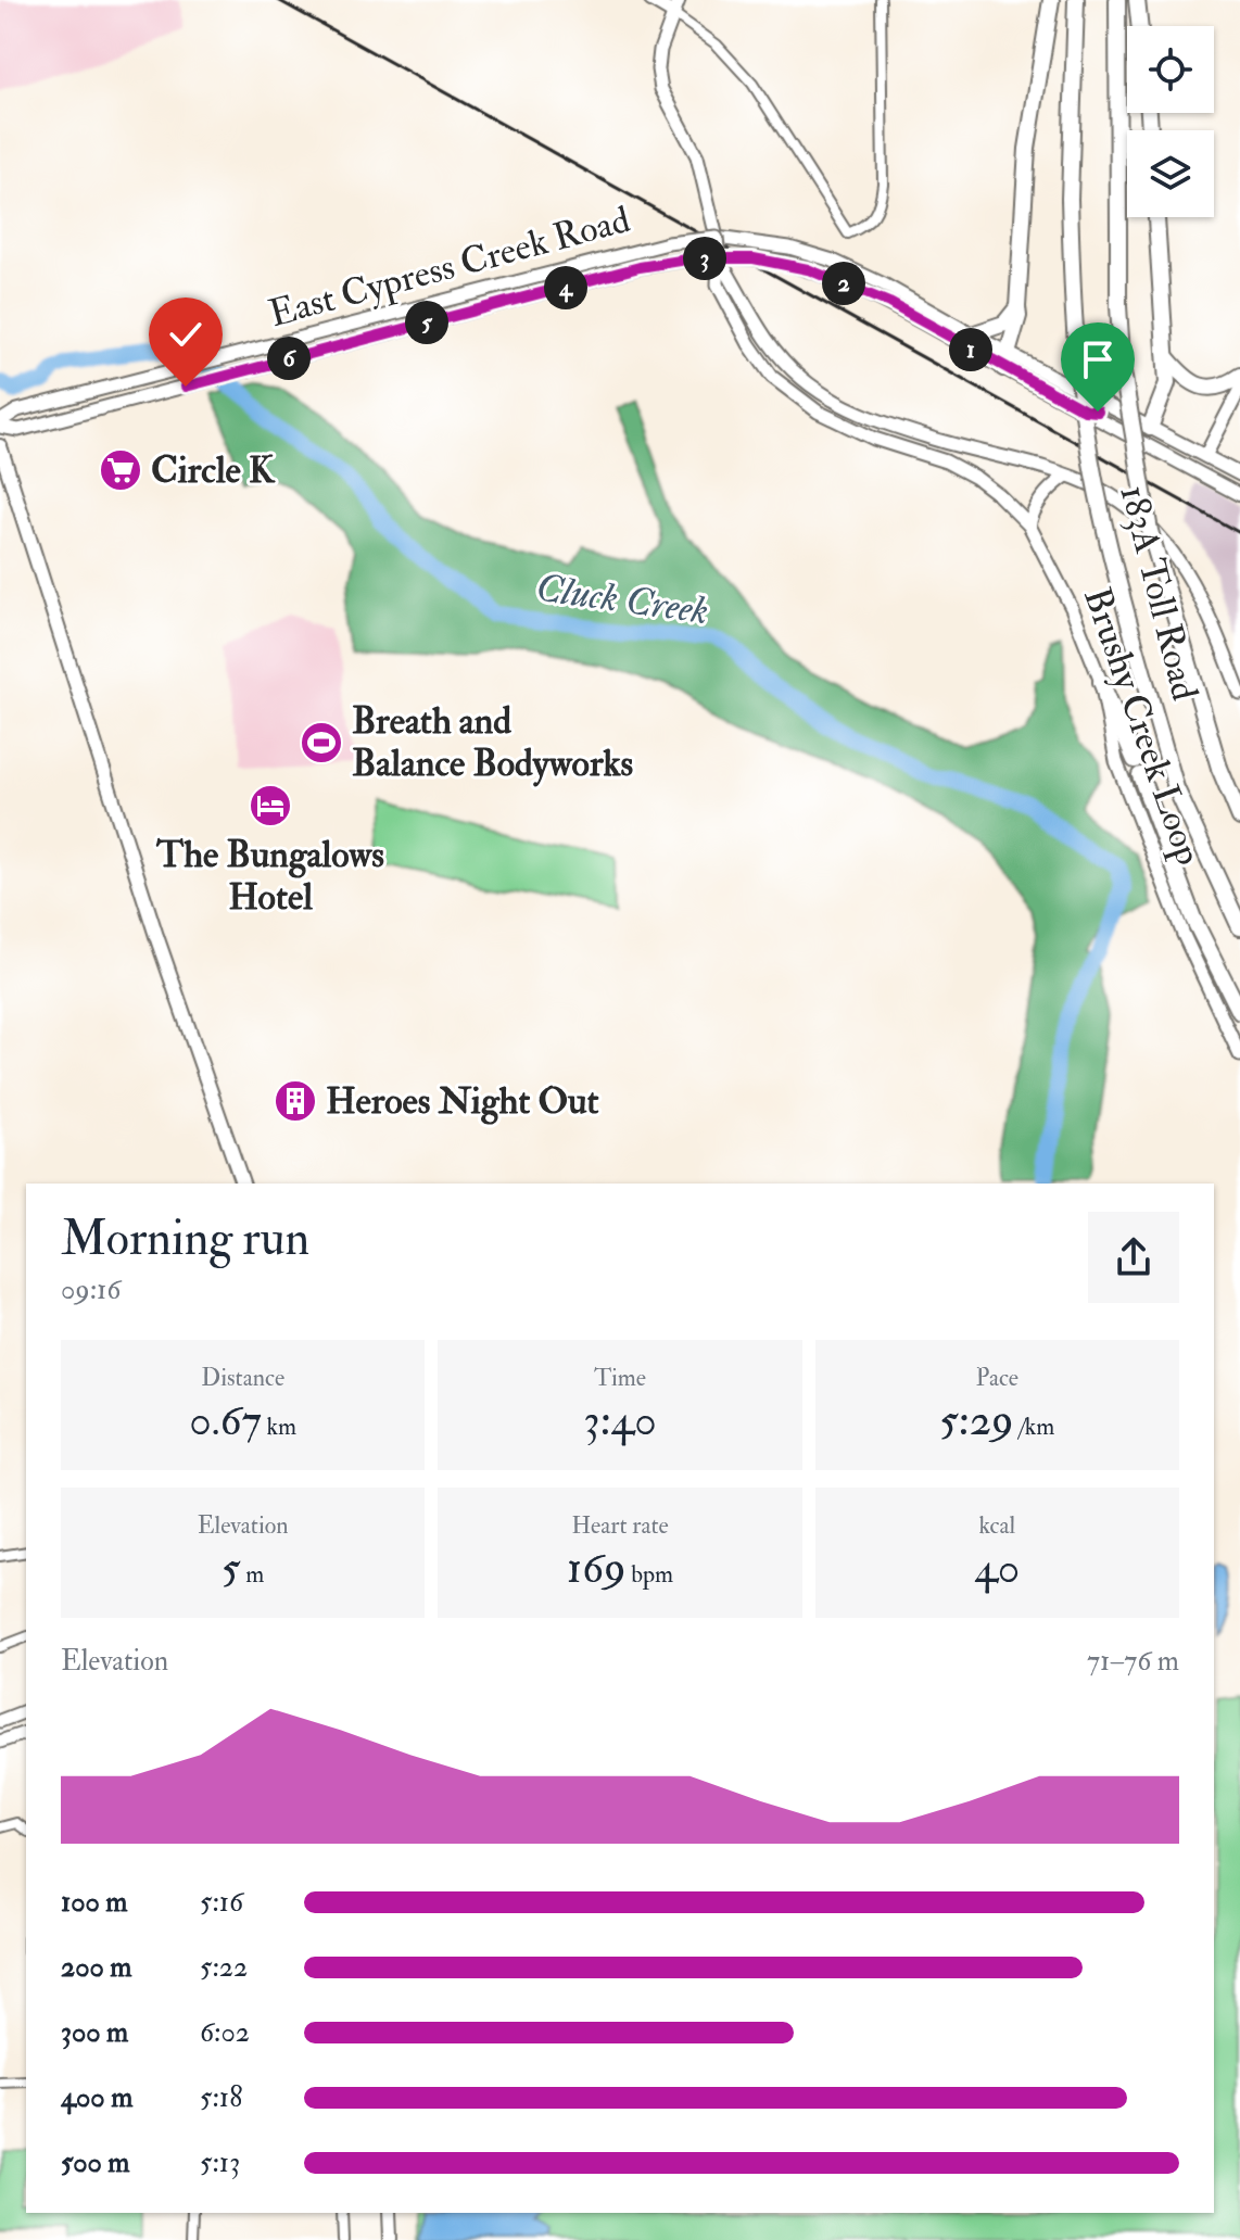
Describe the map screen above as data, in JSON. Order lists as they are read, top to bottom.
{
  "streets": {
    "highway": ["183A Toll Road"],
    "main road": ["East Cypress Creek Road", "Brushy Creek Loop"]
  },
  "crossings": [
    ["East Cypress Creek Road", "Brushy Creek Loop"]
  ],
  "water": ["Cluck Creek"],
  "places": {
    "supermarket": ["Circle K"],
    "sports": ["Breath and Balance Bodyworks"],
    "hotel": ["The Bungalows Hotel"],
    "building": ["Heroes Night Out"]
  },
  "page": {
    "pins": [
      "3",
      "2",
      "4",
      "5",
      "1",
      "6"
    ],
    "heading": ["Morning run", "09:16"],
    "stats": [
      ["Distance", "0.67 km"],
      ["Time", "3:40"],
      ["Pace", "5:29 /km"],
      ["Elevation", "5 m"],
      ["Heart rate", "169 bpm"],
      ["kcal", "40"]
    ],
    "chart": ["Elevation", "71–76 m"],
    "list": [
      {
        "name": "100 m",
        "note": "5:16"
      },
      {
        "name": "200 m",
        "note": "5:22"
      },
      {
        "name": "300 m",
        "note": "6:02"
      },
      {
        "name": "400 m",
        "note": "5:18"
      },
      {
        "name": "500 m",
        "note": "5:13"
      }
    ]
  }
}
